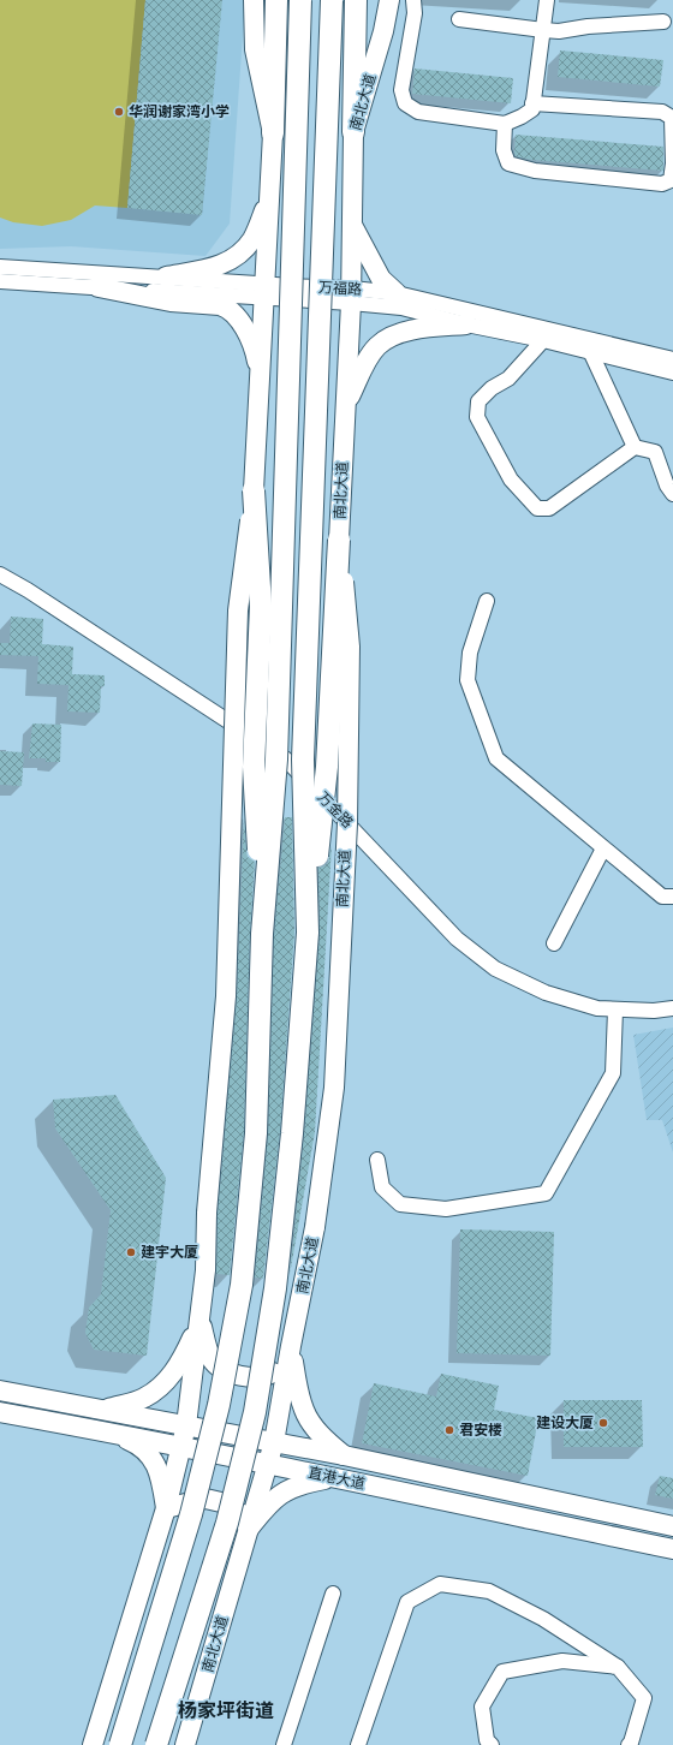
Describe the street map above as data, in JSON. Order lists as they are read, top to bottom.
{
  "streets": {
    "highway": ["南北大道"],
    "main road": ["直港大道"],
    "street": ["万福路", "万金路"]
  },
  "crossings": [
    ["南北大道", "万福路"],
    ["南北大道", "直港大道"]
  ],
  "districts": ["杨家坪街道"],
  "places": [
    "华润谢家湾小学",
    "建宇大厦",
    "建设大厦",
    "君安楼"
  ]
}
